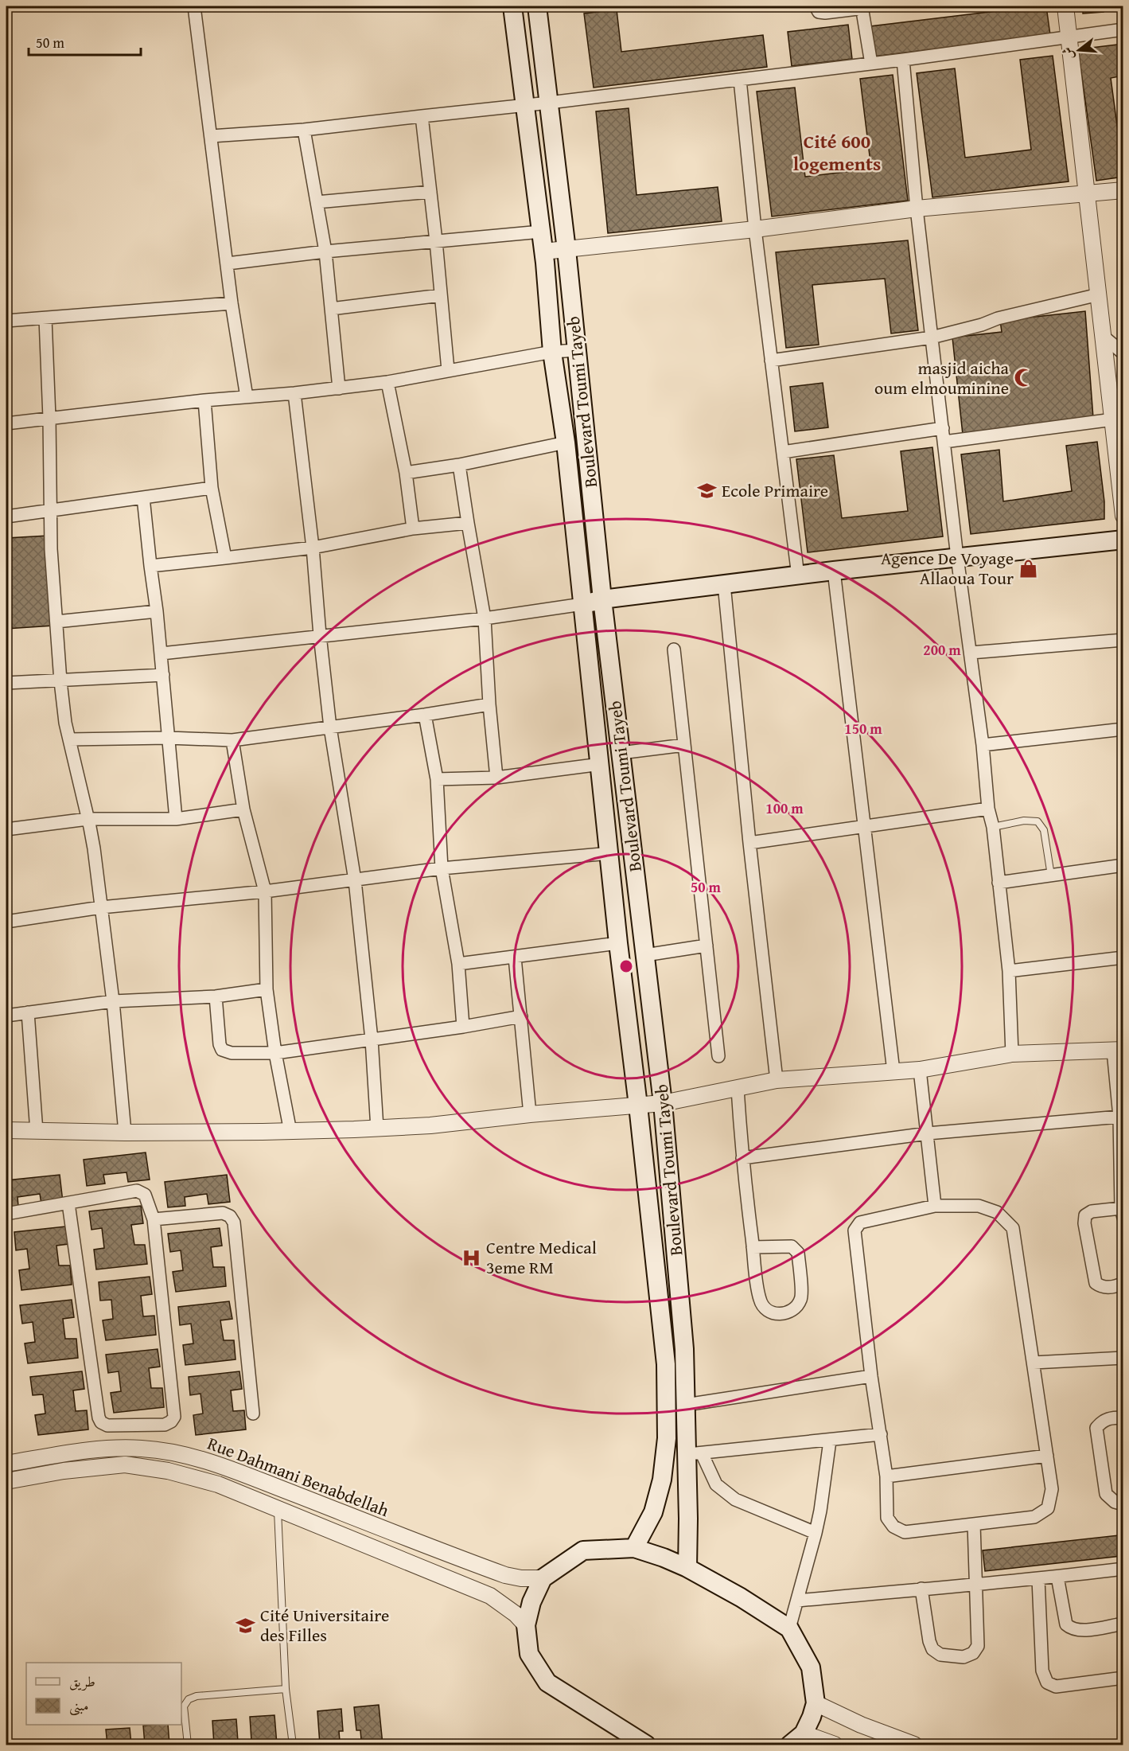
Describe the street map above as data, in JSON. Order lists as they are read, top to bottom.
{
  "streets": {
    "main road": ["Boulevard Toumi Tayeb"],
    "street": ["Rue Dahmani Benabdellah"]
  },
  "districts": ["Cité 600 logements"],
  "places": {
    "mosque": ["masjid aicha oum elmouminine"],
    "school or university": ["Ecole Primaire", "Cité Universitaire des Filles"],
    "shop": ["Agence De Voyage Allaoua Tour"],
    "hospital": ["Centre Medical 3eme RM"]
  },
  "legend": ["طريق", "مبنى"],
  "scale_bar": "50 m",
  "north": "left",
  "rings": [
    "200 m",
    "150 m",
    "100 m",
    "50 m"
  ]
}
